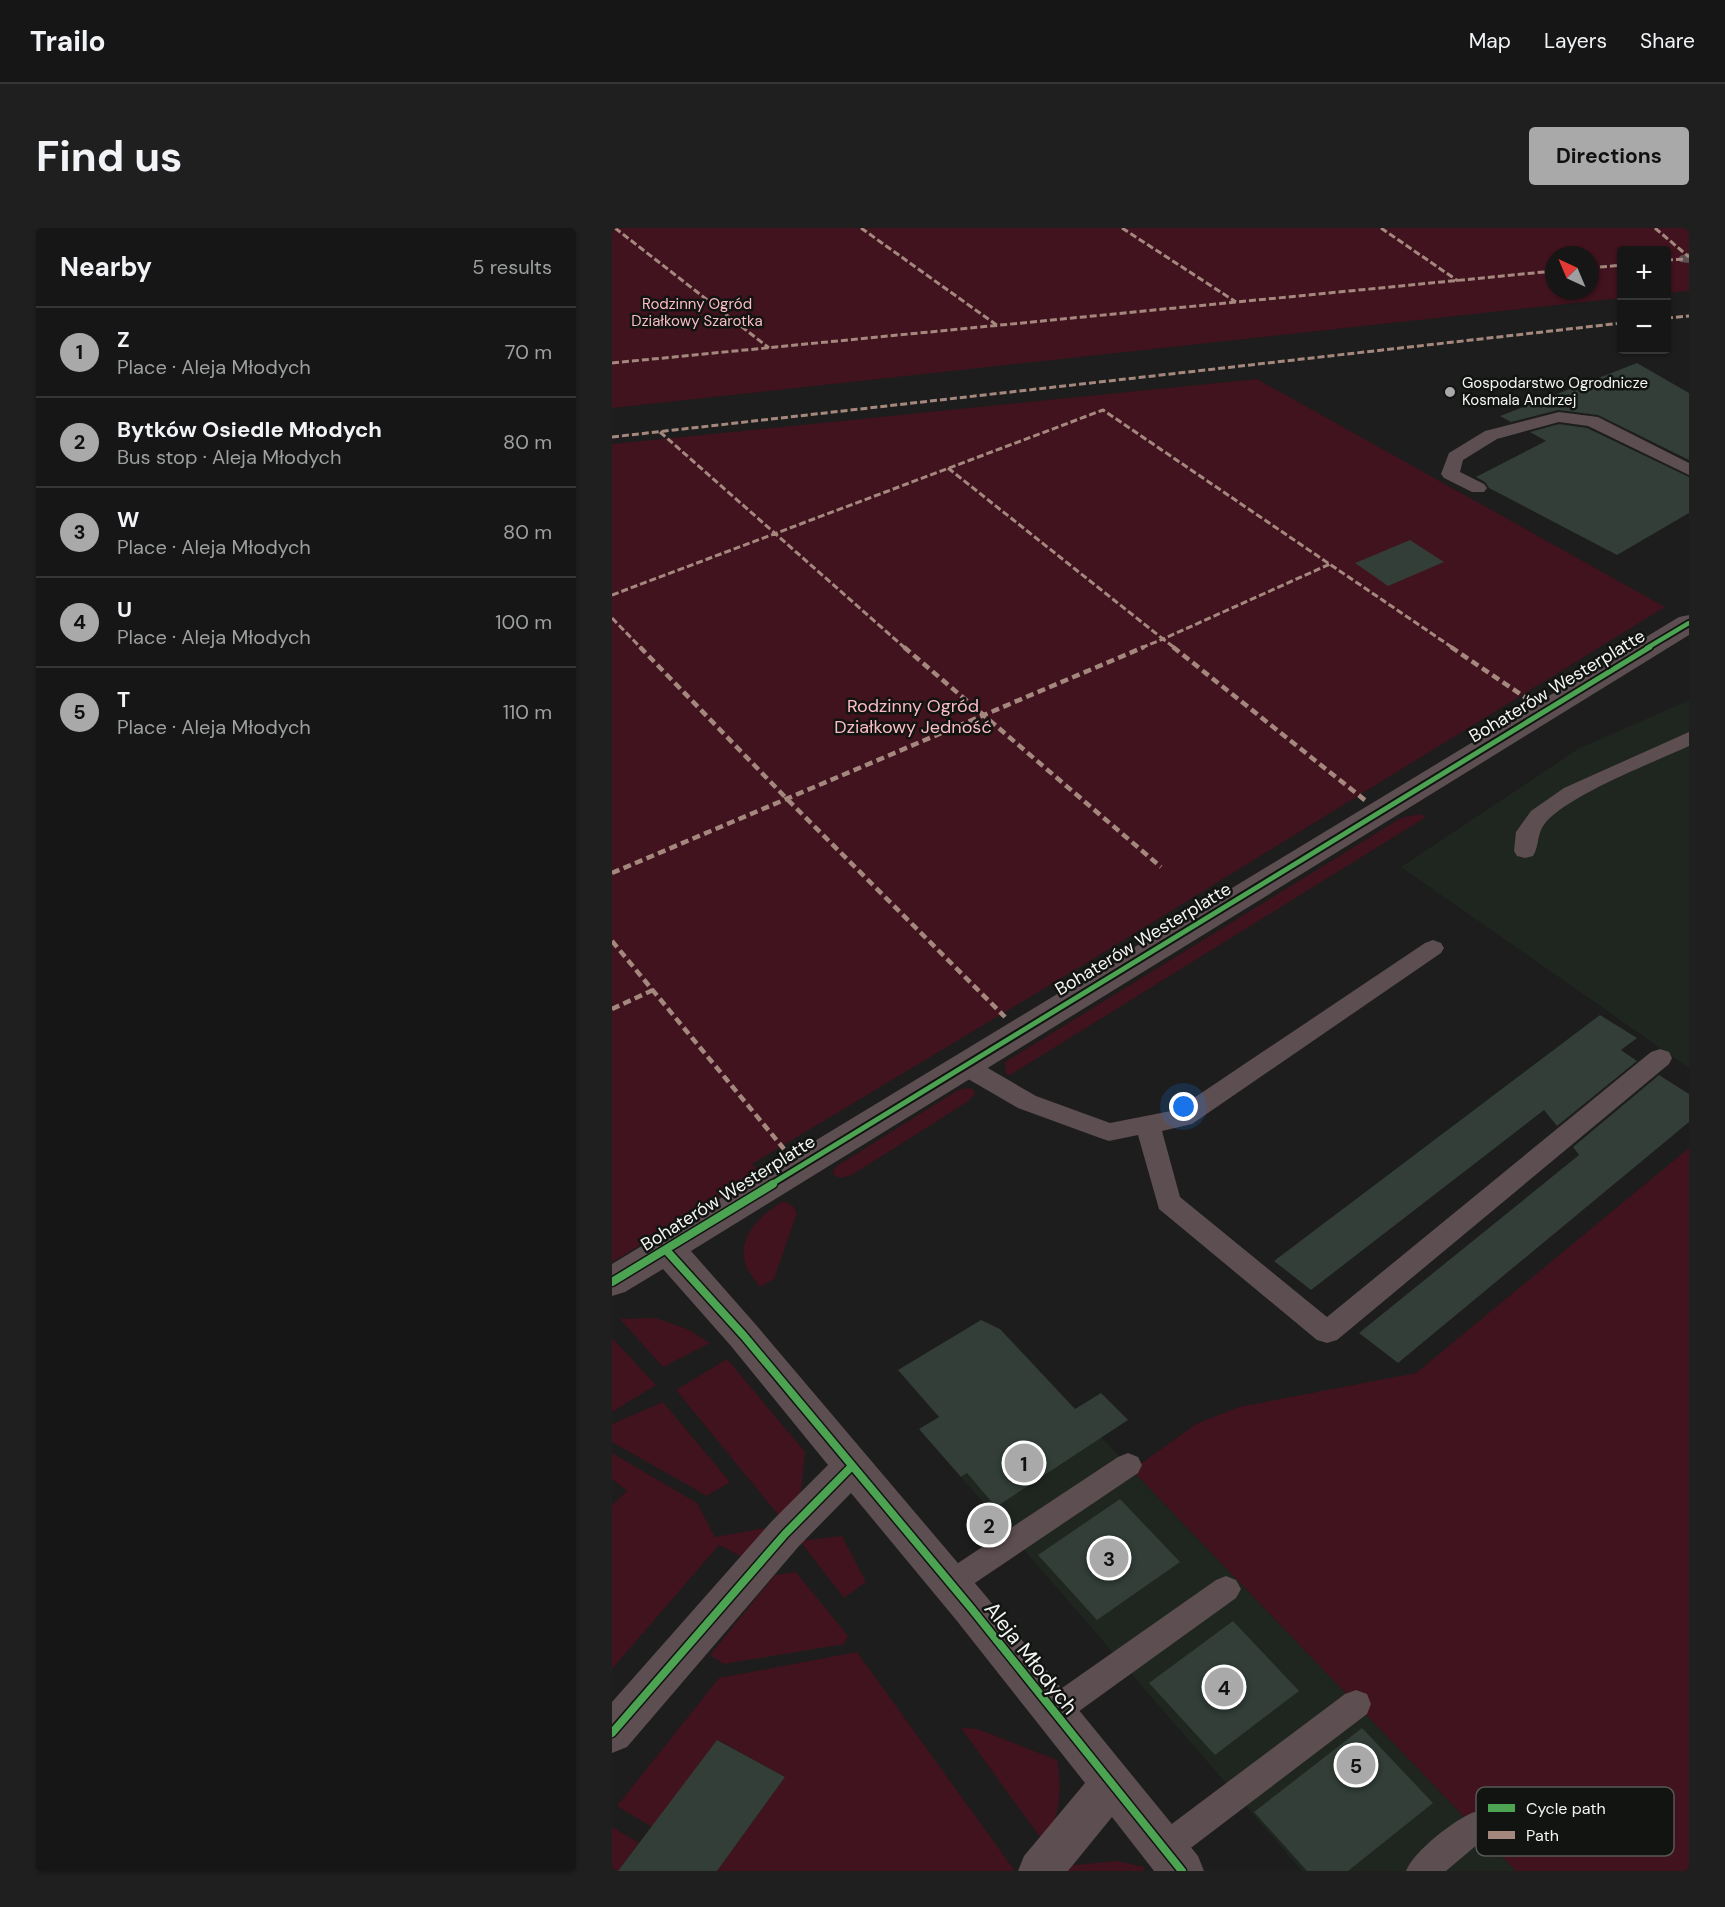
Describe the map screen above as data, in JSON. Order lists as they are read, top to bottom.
{
  "streets": {
    "street": ["Bohaterów Westerplatte", "Aleja Młodych"]
  },
  "crossings": [
    ["Bohaterów Westerplatte", "Aleja Młodych"]
  ],
  "parks": ["Rodzinny Ogród Działkowy Szarotka", "Rodzinny Ogród Działkowy Jedność"],
  "places": ["Gospodarstwo Ogrodnicze Kosmala Andrzej"],
  "legend": ["Cycle path", "Path"],
  "north": "top left",
  "page": {
    "header": "Trailo",
    "nav": ["Map", "Layers", "Share"],
    "buttons": "Directions",
    "title": "Find us",
    "heading": ["Nearby", "5 results"],
    "map_buttons": ["+", "−"],
    "list": [
      {
        "mark": "1",
        "name": "Z",
        "note": "Place · Aleja Młodych",
        "value": "70 m"
      },
      {
        "mark": "2",
        "name": "Bytków Osiedle Młodych",
        "note": "Bus stop · Aleja Młodych",
        "value": "80 m"
      },
      {
        "mark": "3",
        "name": "W",
        "note": "Place · Aleja Młodych",
        "value": "80 m"
      },
      {
        "mark": "4",
        "name": "U",
        "note": "Place · Aleja Młodych",
        "value": "100 m"
      },
      {
        "mark": "5",
        "name": "T",
        "note": "Place · Aleja Młodych",
        "value": "110 m"
      }
    ],
    "pins": [
      "1",
      "2",
      "3",
      "4",
      "5"
    ]
  }
}
